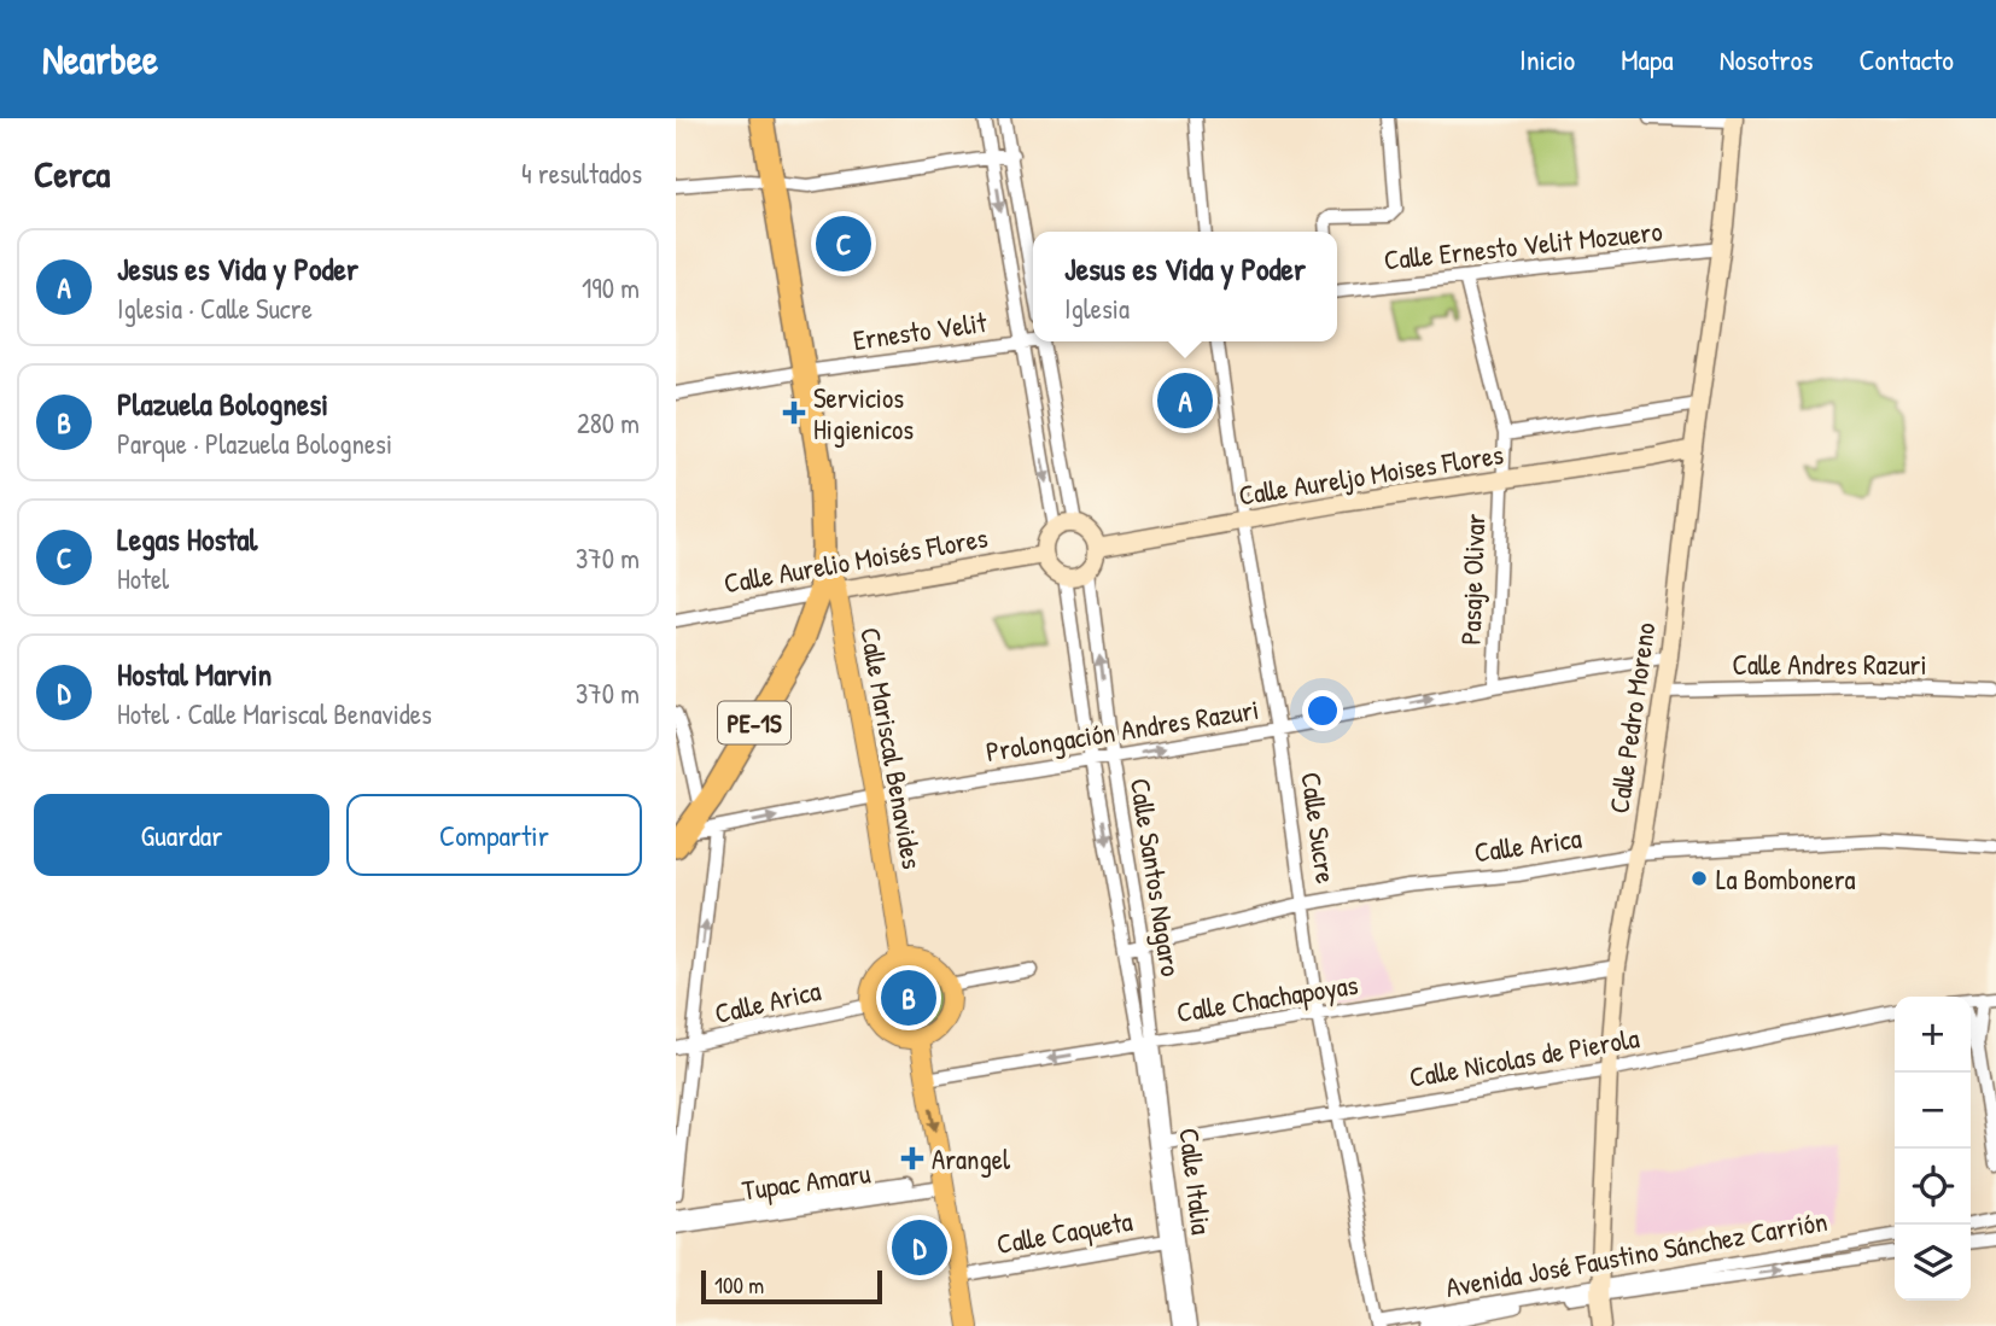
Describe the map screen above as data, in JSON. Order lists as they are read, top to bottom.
{
  "streets": {
    "highway": ["PE-1S"],
    "main road": [
      "Calle Aureljo Moises Flores",
      "Calle Aurelio Moisés Flores",
      "Calle Pedro Moreno",
      "Calle Mariscal Benavides"
    ],
    "street": [
      "Calle Ernesto Velit Mozuero",
      "Ernesto Velit",
      "Pasaje Olivar",
      "Calle Andres Razuri",
      "Prolongación Andres Razuri",
      "Calle Sucre",
      "Calle Arica",
      "Calle Santos Nagaro",
      "Calle Chachapoyas",
      "Calle Nicolas de Pierola",
      "Tupac Amaru",
      "Calle Italia",
      "Calle Caqueta",
      "Avenida José Faustino Sánchez Carrión"
    ]
  },
  "crossings": [
    ["Calle Ernesto Velit Mozuero", "Pasaje Olivar"],
    ["Calle Ernesto Velit Mozuero", "Calle Pedro Moreno"],
    ["Ernesto Velit", "PE-1S"],
    ["Calle Aureljo Moises Flores", "Calle Aurelio Moisés Flores"],
    ["Calle Aureljo Moises Flores", "Pasaje Olivar"],
    ["Calle Aureljo Moises Flores", "Calle Pedro Moreno"],
    ["Calle Aureljo Moises Flores", "Calle Sucre"],
    ["Calle Aureljo Moises Flores", "Calle Santos Nagaro"],
    ["Calle Aurelio Moisés Flores", "PE-1S"],
    ["Calle Aurelio Moisés Flores", "Calle Mariscal Benavides"],
    ["Calle Aurelio Moisés Flores", "Calle Santos Nagaro"],
    ["Pasaje Olivar", "Prolongación Andres Razuri"],
    ["Calle Andres Razuri", "Calle Pedro Moreno"],
    ["Calle Pedro Moreno", "Prolongación Andres Razuri"],
    ["Calle Pedro Moreno", "Calle Arica"],
    ["Calle Pedro Moreno", "Calle Chachapoyas"],
    ["Calle Pedro Moreno", "Calle Nicolas de Pierola"],
    ["Calle Pedro Moreno", "Avenida José Faustino Sánchez Carrión"],
    ["PE-1S", "Prolongación Andres Razuri"],
    ["PE-1S", "Calle Mariscal Benavides"],
    ["Prolongación Andres Razuri", "Calle Mariscal Benavides"],
    ["Prolongación Andres Razuri", "Calle Sucre"],
    ["Prolongación Andres Razuri", "Calle Santos Nagaro"],
    ["Calle Mariscal Benavides", "Calle Arica"],
    ["Calle Sucre", "Calle Arica"],
    ["Calle Sucre", "Calle Chachapoyas"],
    ["Calle Sucre", "Calle Nicolas de Pierola"],
    ["Calle Sucre", "Avenida José Faustino Sánchez Carrión"],
    ["Calle Arica", "Calle Santos Nagaro"],
    ["Calle Santos Nagaro", "Calle Chachapoyas"],
    ["Calle Santos Nagaro", "Calle Italia"],
    ["Calle Chachapoyas", "Calle Italia"],
    ["Calle Nicolas de Pierola", "Calle Italia"],
    ["Calle Italia", "Calle Caqueta"]
  ],
  "one_way": ["Prolongación Andres Razuri"],
  "places": {
    "health": ["Servicios Higienicos", "Arangel"],
    "other": ["La Bombonera"]
  },
  "scale_bar": "100 m",
  "page": {
    "header": "Nearbee",
    "nav": [
      "Inicio",
      "Mapa",
      "Nosotros",
      "Contacto"
    ],
    "heading": ["Cerca", "4 resultados"],
    "pins": [
      "C",
      "A",
      "B",
      "D"
    ],
    "list": [
      {
        "mark": "A",
        "name": "Jesus es Vida y Poder",
        "note": "Iglesia · Calle Sucre",
        "value": "190 m"
      },
      {
        "mark": "B",
        "name": "Plazuela Bolognesi",
        "note": "Parque · Plazuela Bolognesi",
        "value": "280 m"
      },
      {
        "mark": "C",
        "name": "Legas Hostal",
        "note": "Hotel",
        "value": "370 m"
      },
      {
        "mark": "D",
        "name": "Hostal Marvin",
        "note": "Hotel · Calle Mariscal Benavides",
        "value": "370 m"
      }
    ],
    "popup": ["Jesus es Vida y Poder", "Iglesia"],
    "buttons": ["Guardar", "Compartir"],
    "map_buttons": ["+", "−"],
    "scale": "100 m"
  }
}
